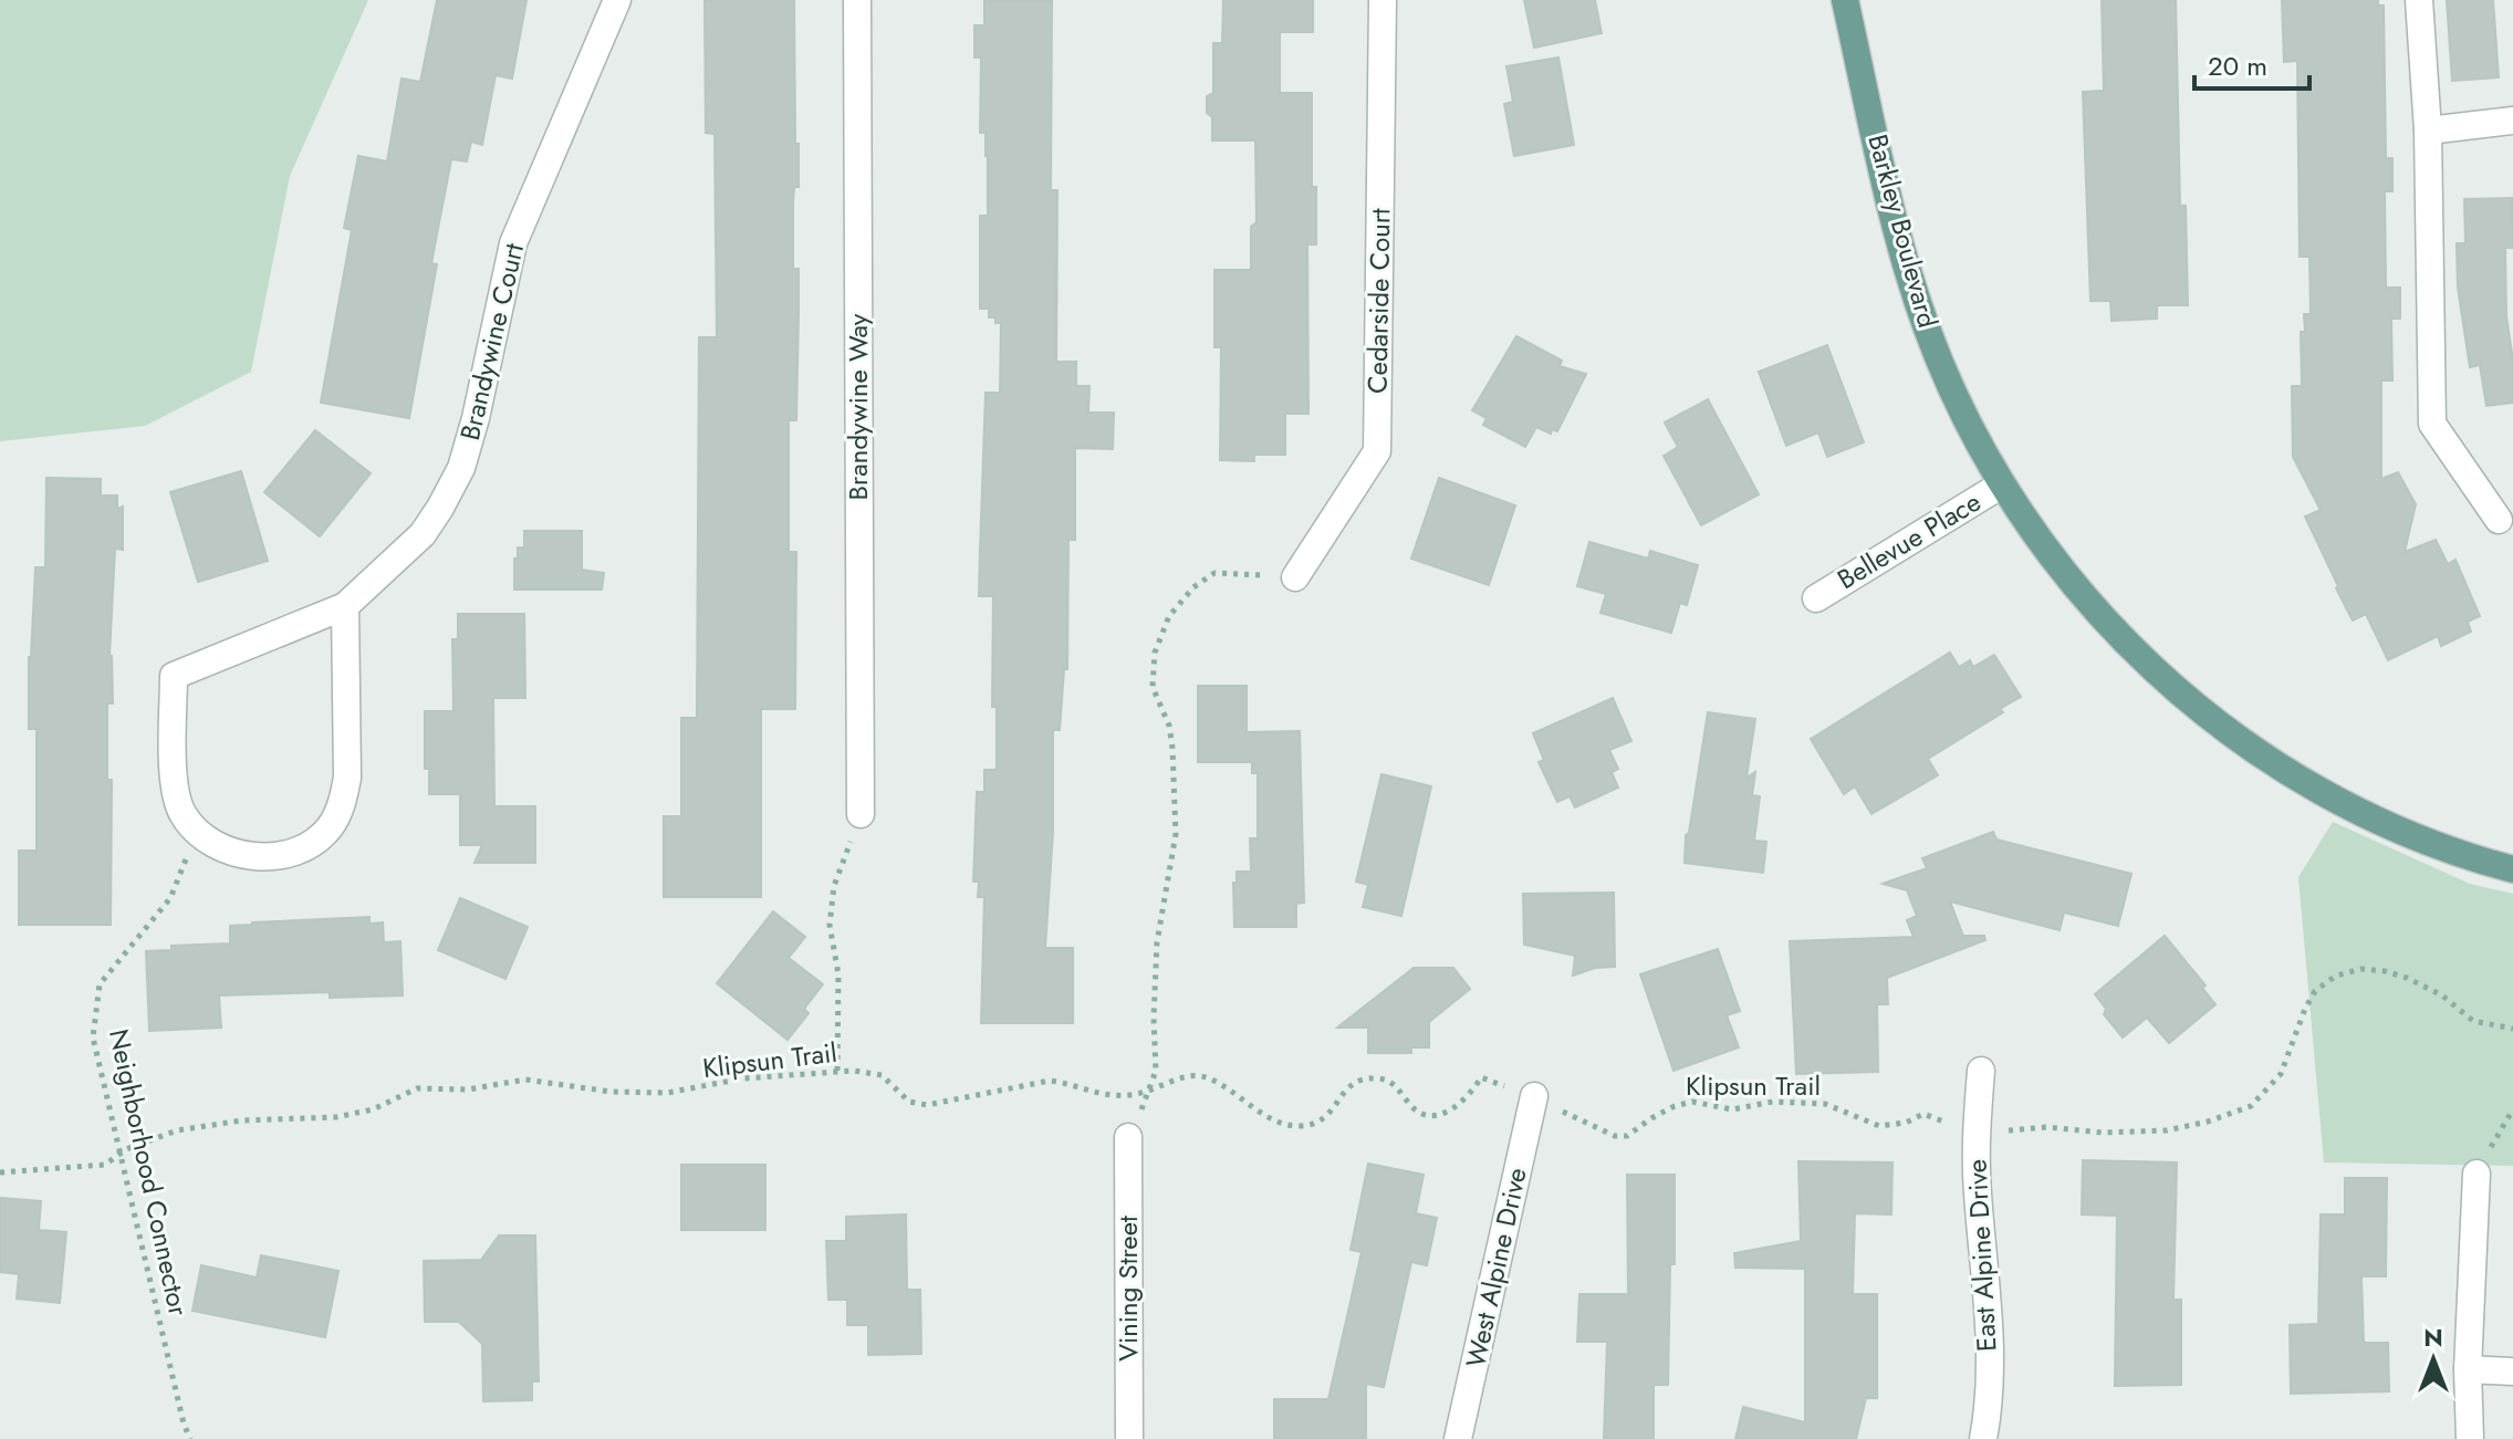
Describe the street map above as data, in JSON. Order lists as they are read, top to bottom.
{
  "streets": {
    "main road": ["Barkley Boulevard"],
    "street": [
      "Cedarside Court",
      "Brandywine Court",
      "Brandywine Way",
      "Bellevue Place",
      "East Alpine Drive",
      "West Alpine Drive",
      "Vining Street"
    ],
    "path": ["Klipsun Trail", "Neighborhood Connector"]
  },
  "crossings": [
    ["Barkley Boulevard", "Bellevue Place"],
    ["Brandywine Court", "Neighborhood Connector"],
    ["Klipsun Trail", "Neighborhood Connector"],
    ["Klipsun Trail", "East Alpine Drive"],
    ["Klipsun Trail", "West Alpine Drive"]
  ],
  "scale_bar": "20 m",
  "north": "top"
}
